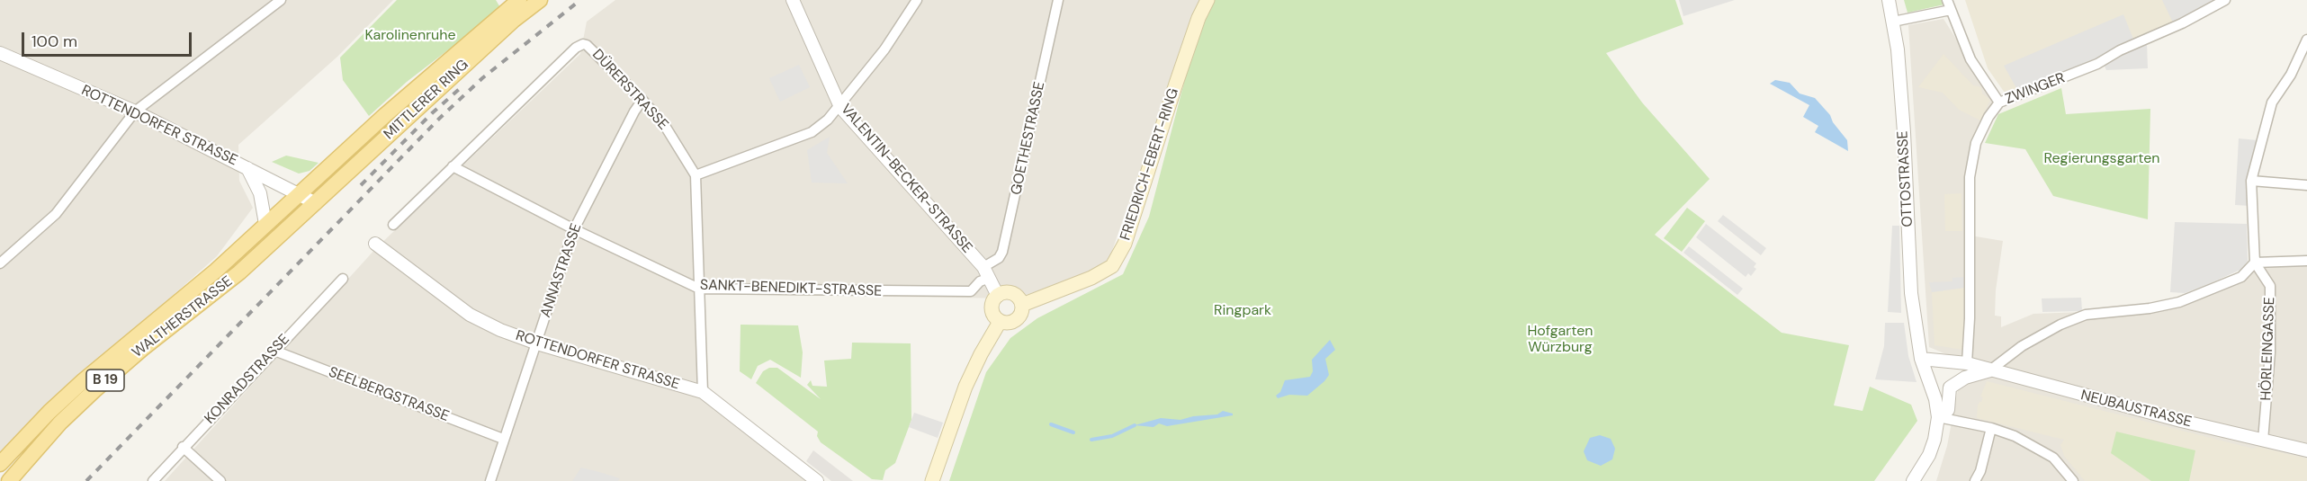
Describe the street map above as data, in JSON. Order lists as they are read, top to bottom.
{
  "streets": {
    "main road": [
      "MITTLERER RING",
      "FRIEDRICH-EBERT-RING",
      "WALTHERSTRASSE",
      "B 19"
    ],
    "street": [
      "ZWINGER",
      "DÜRERSTRASSE",
      "ROTTENDORFER STRASSE",
      "GOETHESTRASSE",
      "VALENTIN-BECKER-STRASSE",
      "OTTOSTRASSE",
      "ANNASTRASSE",
      "SANKT-BENEDIKT-STRASSE",
      "HÖRLEINGASSE",
      "KONRADSTRASSE",
      "SEELBERGSTRASSE",
      "NEUBAUSTRASSE"
    ]
  },
  "crossings": [
    ["ZWINGER", "NEUBAUSTRASSE"],
    ["DÜRERSTRASSE", "ROTTENDORFER STRASSE"],
    ["DÜRERSTRASSE", "ANNASTRASSE"],
    ["DÜRERSTRASSE", "SANKT-BENEDIKT-STRASSE"],
    ["MITTLERER RING", "ROTTENDORFER STRASSE"],
    ["MITTLERER RING", "WALTHERSTRASSE"],
    ["ROTTENDORFER STRASSE", "ANNASTRASSE"],
    ["ROTTENDORFER STRASSE", "WALTHERSTRASSE"],
    ["GOETHESTRASSE", "VALENTIN-BECKER-STRASSE"],
    ["GOETHESTRASSE", "SANKT-BENEDIKT-STRASSE"],
    ["FRIEDRICH-EBERT-RING", "VALENTIN-BECKER-STRASSE"],
    ["VALENTIN-BECKER-STRASSE", "SANKT-BENEDIKT-STRASSE"],
    ["OTTOSTRASSE", "NEUBAUSTRASSE"],
    ["ANNASTRASSE", "SANKT-BENEDIKT-STRASSE"],
    ["ANNASTRASSE", "SEELBERGSTRASSE"],
    ["HÖRLEINGASSE", "NEUBAUSTRASSE"],
    ["KONRADSTRASSE", "SEELBERGSTRASSE"]
  ],
  "parks": [
    "Karolinenruhe",
    "Regierungsgarten",
    "Ringpark",
    "Hofgarten Würzburg"
  ],
  "scale_bar": "100 m"
}
